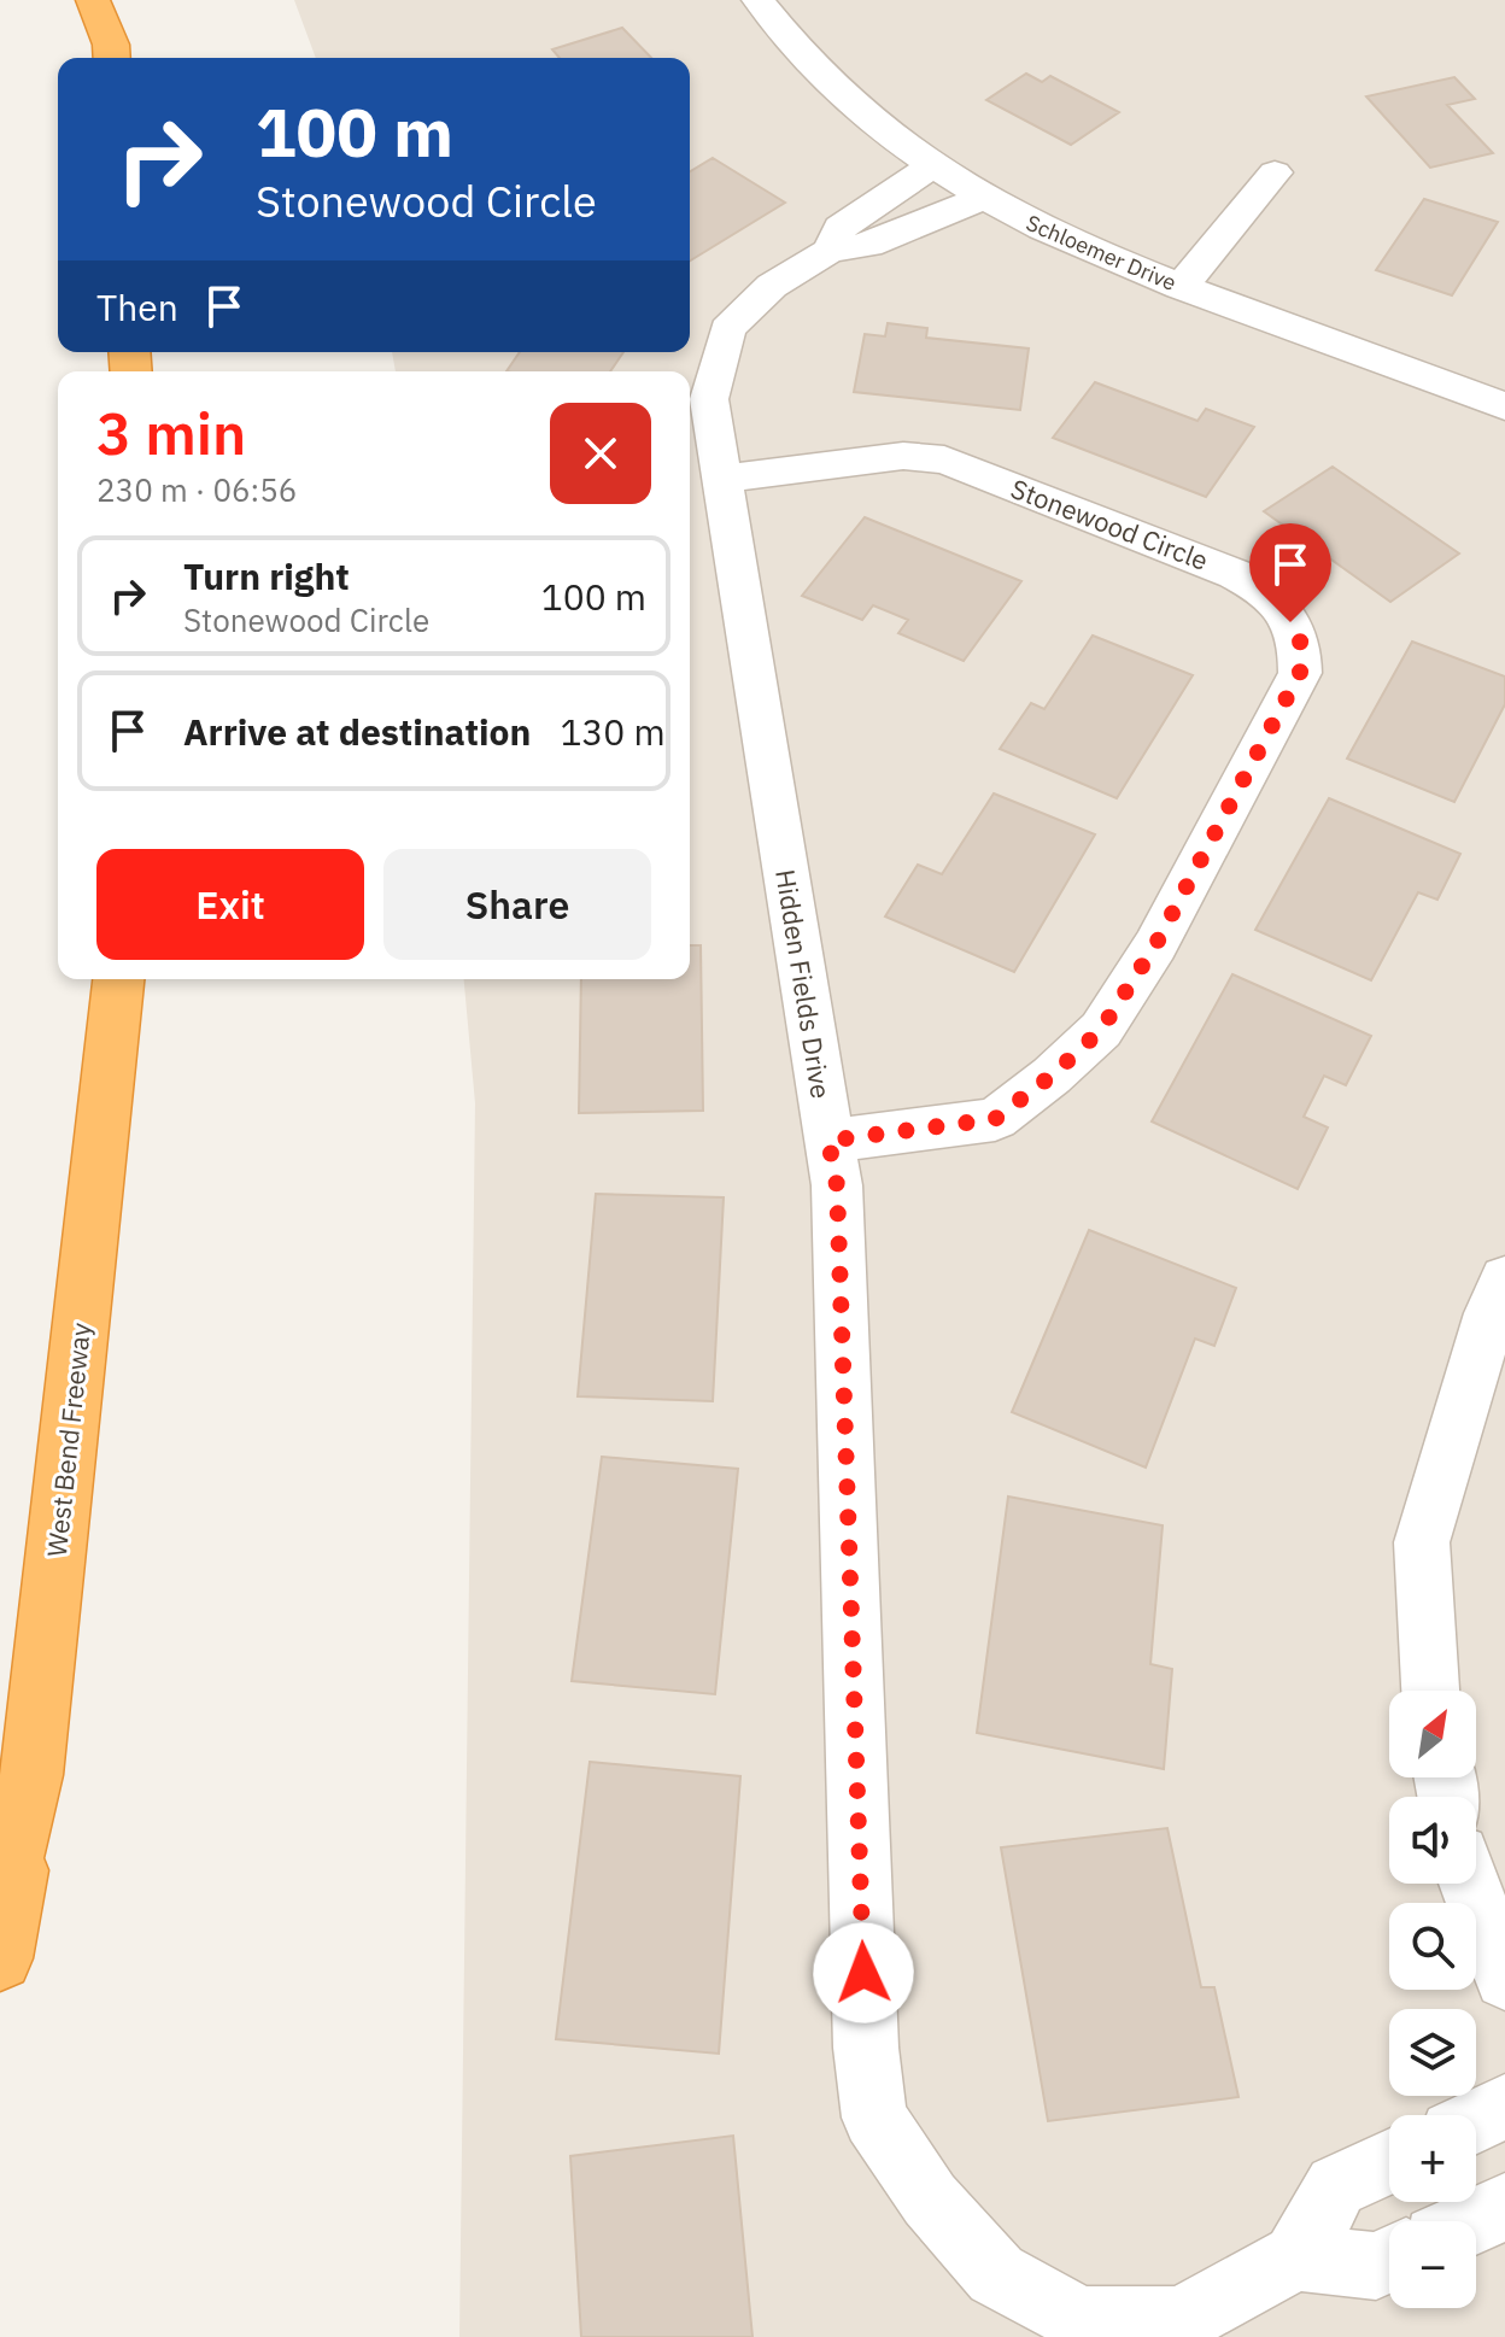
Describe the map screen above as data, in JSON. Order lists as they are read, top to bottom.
{
  "streets": {
    "highway": ["West Bend Freeway"],
    "street": ["Schloemer Drive", "Stonewood Circle", "Hidden Fields Drive"]
  },
  "crossings": [
    ["Schloemer Drive", "Hidden Fields Drive"],
    ["Stonewood Circle", "Hidden Fields Drive"]
  ],
  "north": "top right",
  "page": {
    "turn": ["100 m", "Stonewood Circle"],
    "then": "Then",
    "heading": ["3 min", "230 m · 06:56"],
    "list": [
      {
        "name": "Turn right",
        "note": "Stonewood Circle",
        "value": "100 m"
      },
      {
        "name": "Arrive at destination",
        "value": "130 m"
      }
    ],
    "buttons": ["Exit", "Share"],
    "map_buttons": ["+", "−"]
  }
}
